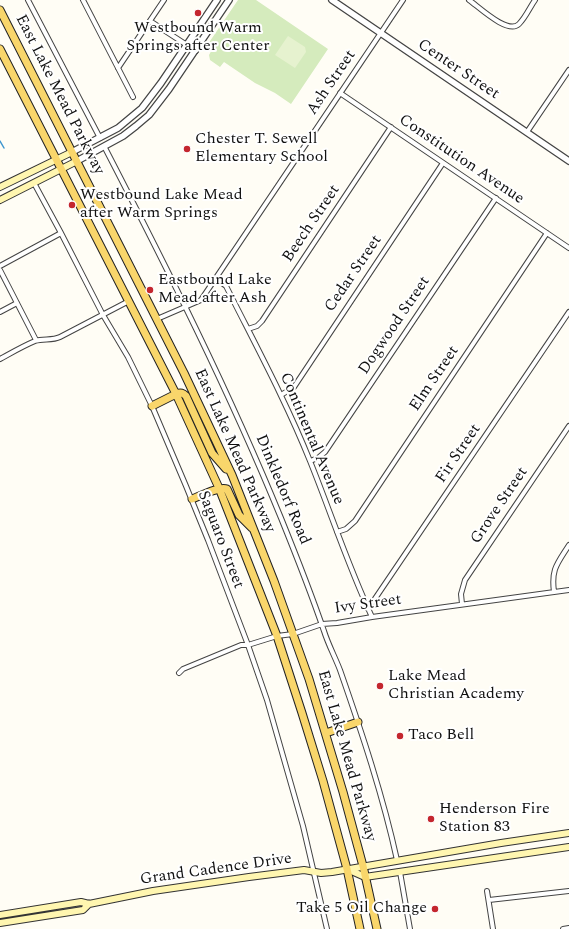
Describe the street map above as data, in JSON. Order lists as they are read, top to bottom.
{
  "streets": {
    "main road": ["East Lake Mead Parkway", "Grand Cadence Drive"],
    "street": [
      "Center Street",
      "Ash Street",
      "Constitution Avenue",
      "Beech Street",
      "Cedar Street",
      "Dogwood Street",
      "Elm Street",
      "Continental Avenue",
      "Fir Street",
      "Dinkledorf Road",
      "Grove Street",
      "Saguaro Street",
      "Ivy Street"
    ]
  },
  "crossings": [
    ["Center Street", "Ash Street"],
    ["Ash Street", "East Lake Mead Parkway"],
    ["Ash Street", "Constitution Avenue"],
    ["Ash Street", "Continental Avenue"],
    ["Ash Street", "Dinkledorf Road"],
    ["East Lake Mead Parkway", "Ivy Street"],
    ["East Lake Mead Parkway", "Grand Cadence Drive"],
    ["Constitution Avenue", "Beech Street"],
    ["Constitution Avenue", "Cedar Street"],
    ["Constitution Avenue", "Dogwood Street"],
    ["Constitution Avenue", "Elm Street"],
    ["Beech Street", "Continental Avenue"],
    ["Cedar Street", "Continental Avenue"],
    ["Dogwood Street", "Continental Avenue"],
    ["Elm Street", "Continental Avenue"],
    ["Continental Avenue", "Fir Street"],
    ["Continental Avenue", "Ivy Street"],
    ["Dinkledorf Road", "Ivy Street"],
    ["Dinkledorf Road", "Grand Cadence Drive"],
    ["Grove Street", "Ivy Street"],
    ["Saguaro Street", "Ivy Street"],
    ["Saguaro Street", "Grand Cadence Drive"]
  ],
  "places": [
    "Westbound Warm Springs after Center",
    "Chester T. Sewell Elementary School",
    "Westbound Lake Mead after Warm Springs",
    "Eastbound Lake Mead after Ash",
    "Lake Mead Christian Academy",
    "Taco Bell",
    "Henderson Fire Station 83",
    "Take 5 Oil Change"
  ]
}
